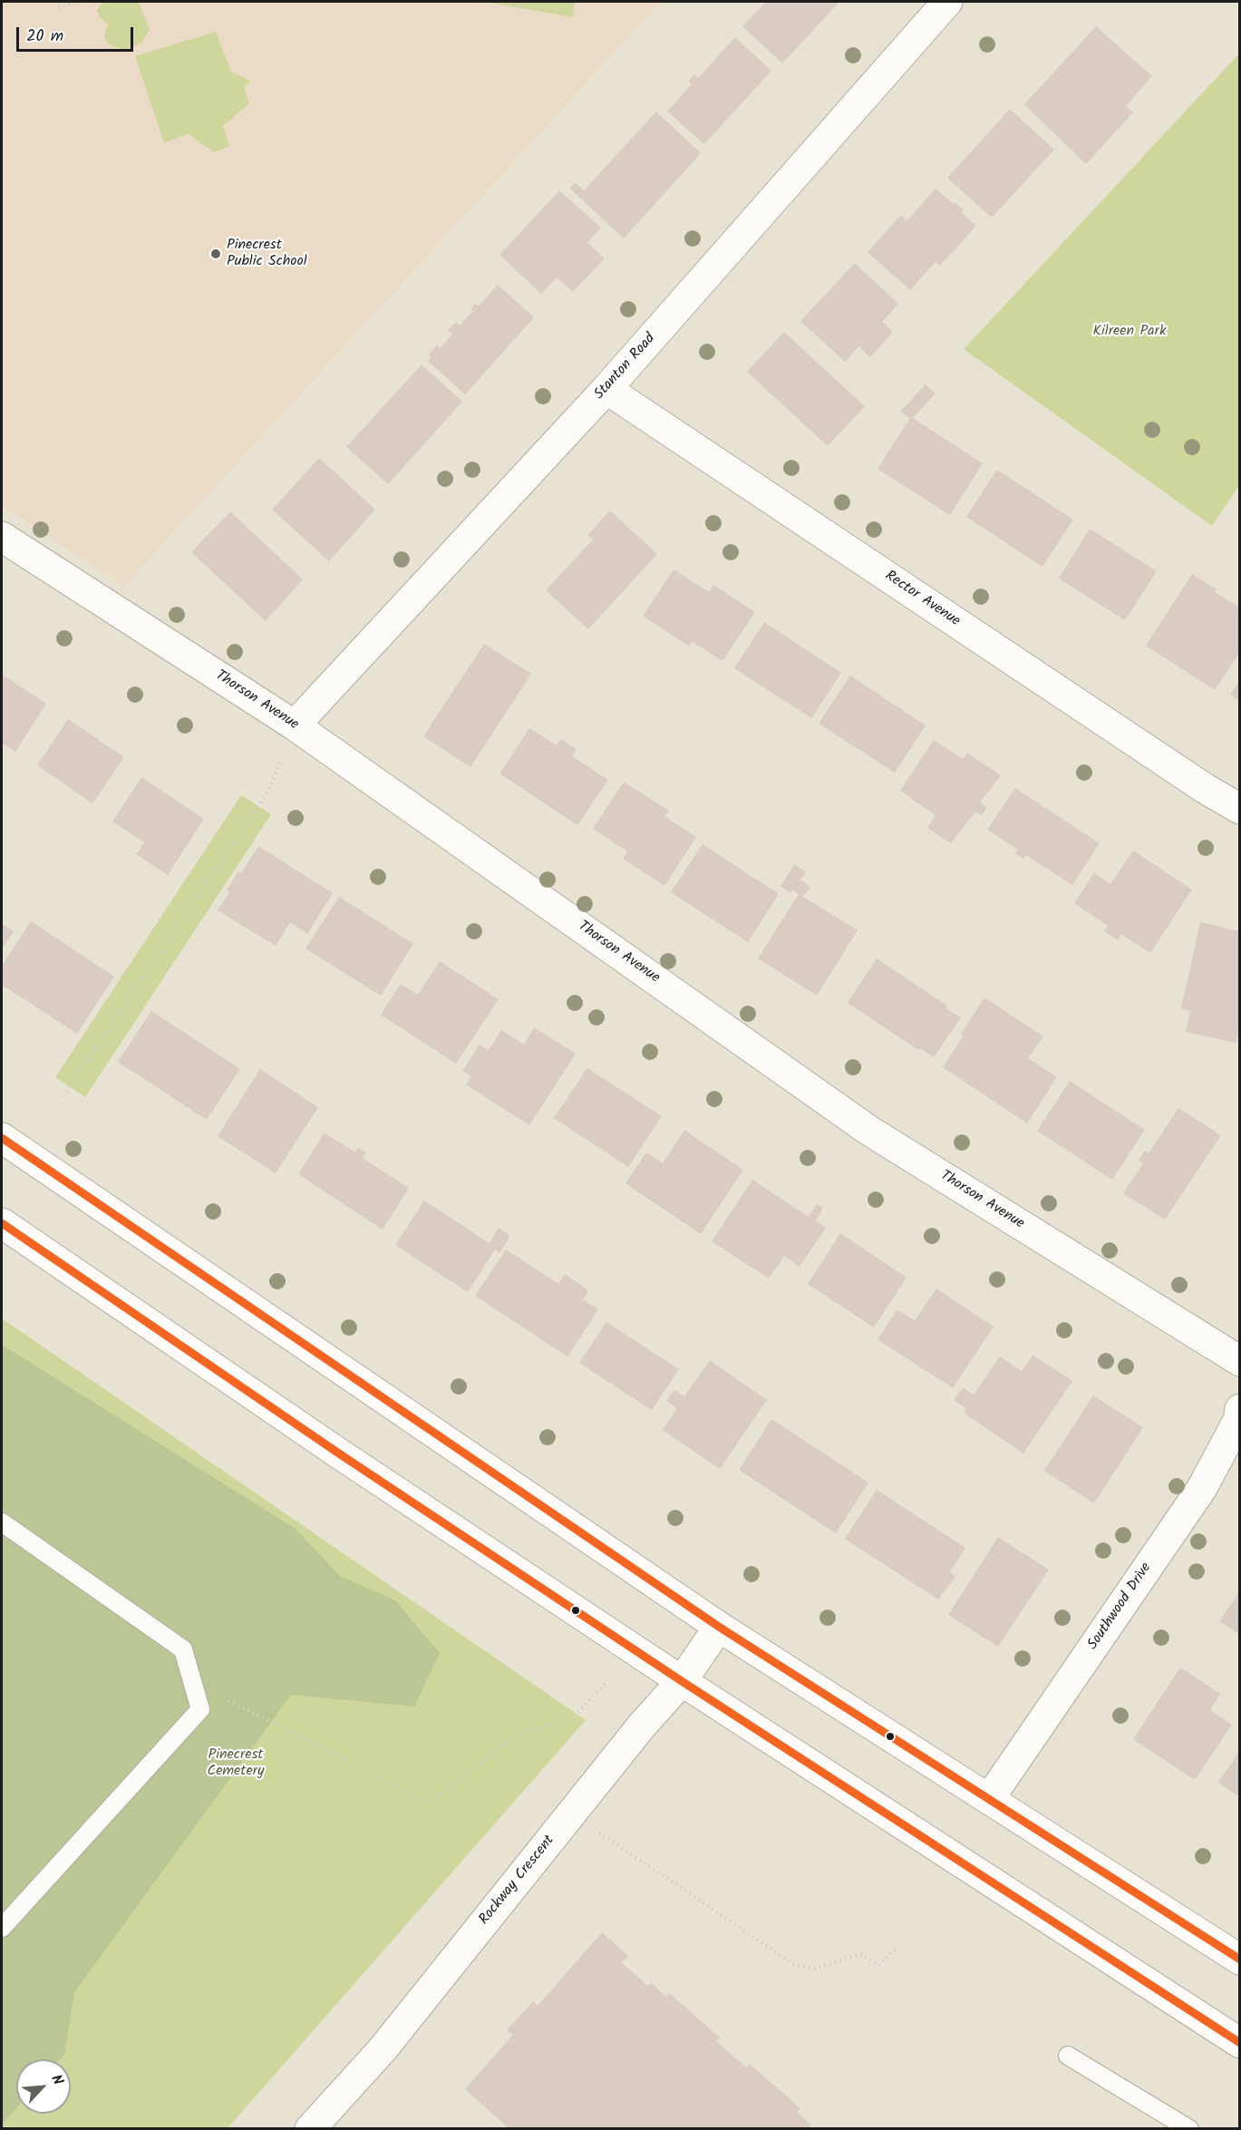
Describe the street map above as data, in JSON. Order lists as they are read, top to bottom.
{
  "streets": {
    "street": [
      "Stanton Road",
      "Rector Avenue",
      "Thorson Avenue",
      "Southwood Drive",
      "Rockway Crescent"
    ]
  },
  "crossings": [
    ["Stanton Road", "Rector Avenue"],
    ["Stanton Road", "Thorson Avenue"]
  ],
  "parks": ["Kilreen Park", "Pinecrest Cemetery"],
  "places": ["Pinecrest Public School"],
  "scale_bar": "20 m",
  "north": "top right"
}
